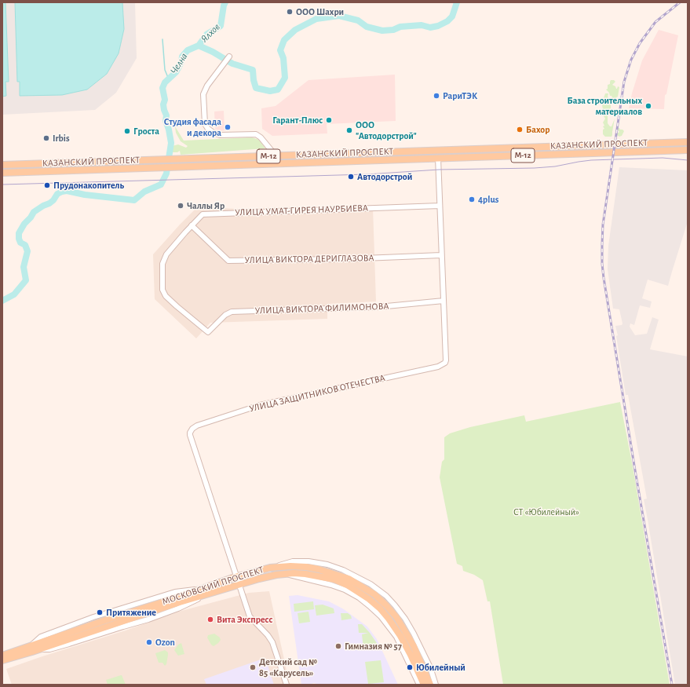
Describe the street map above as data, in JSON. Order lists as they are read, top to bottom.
{
  "streets": {
    "main road": ["КАЗАНСКИЙ ПРОСПЕКТ", "М-12", "МОСКОВСКИЙ ПРОСПЕКТ"],
    "street": [
      "УЛИЦА УМАТ-ГИРЕЯ НАУРБИЕВА",
      "УЛИЦА ВИКТОРА ДЕРИГЛАЗОВА",
      "УЛИЦА ВИКТОРА ФИЛИМОНОВА",
      "УЛИЦА ЗАЩИТНИКОВ ОТЕЧЕСТВА"
    ]
  },
  "crossings": [
    ["УЛИЦА УМАТ-ГИРЕЯ НАУРБИЕВА", "УЛИЦА ВИКТОРА ДЕРИГЛАЗОВА"],
    ["УЛИЦА УМАТ-ГИРЕЯ НАУРБИЕВА", "УЛИЦА ВИКТОРА ФИЛИМОНОВА"],
    ["УЛИЦА ВИКТОРА ФИЛИМОНОВА", "УЛИЦА ЗАЩИТНИКОВ ОТЕЧЕСТВА"],
    ["УЛИЦА ЗАЩИТНИКОВ ОТЕЧЕСТВА", "МОСКОВСКИЙ ПРОСПЕКТ"]
  ],
  "water": ["Ялхов", "Челна"],
  "parks": ["СТ «Юбилейный»"],
  "places": [
    "ООО Шахри",
    "РариТЭК",
    "База строительных материалов",
    "Гарант-Плюс",
    "Студия фасада и декора",
    "Бахор",
    "ООО \"Автодорстрой\"",
    "Гроста",
    "Irbis",
    "Автодорстрой",
    "Прудонакопитель",
    "4plus",
    "Чаллы Яр",
    "Притяжение",
    "Вита Экспресс",
    "Ozon",
    "Гимназия № 57",
    "Детский сад № 85 «Карусель»",
    "Юбилейный"
  ]
}
